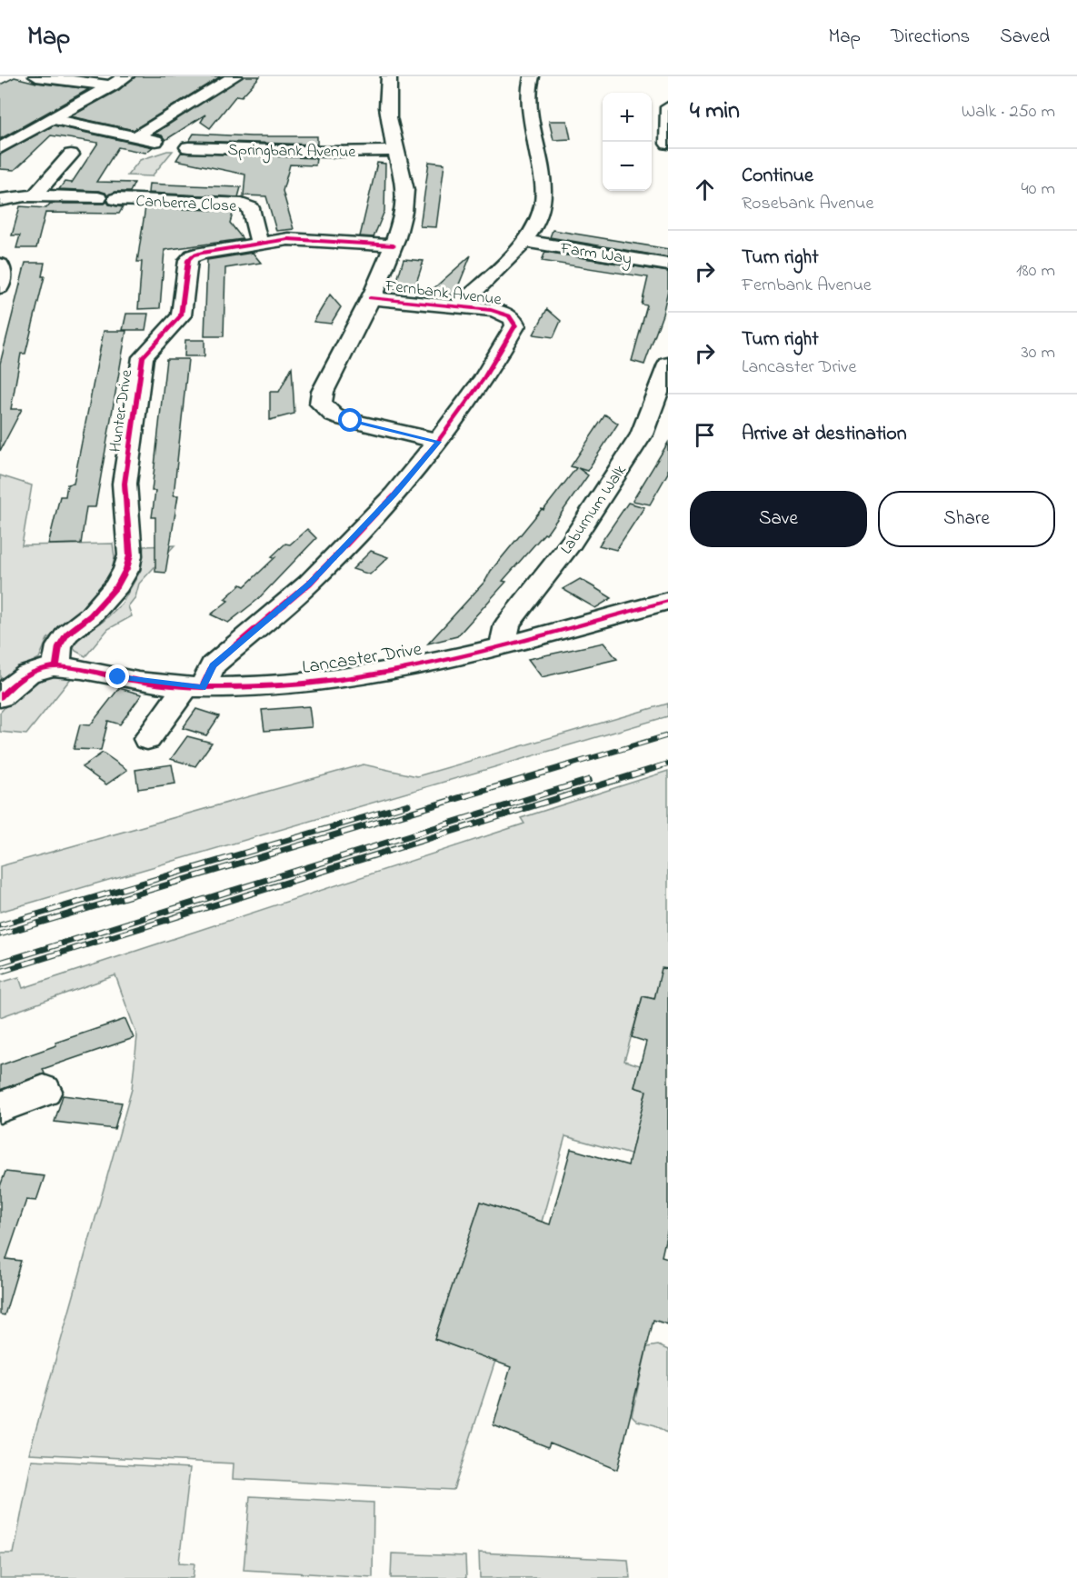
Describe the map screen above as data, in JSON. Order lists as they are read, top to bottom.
{
  "streets": {
    "street": [
      "Springbank Avenue",
      "Canberra Close",
      "Farm Way",
      "Fernbank Avenue",
      "Hunter Drive",
      "Laburnum Walk",
      "Lancaster Drive"
    ]
  },
  "crossings": [
    ["Canberra Close", "Hunter Drive"],
    ["Fernbank Avenue", "Lancaster Drive"],
    ["Hunter Drive", "Lancaster Drive"],
    ["Laburnum Walk", "Lancaster Drive"]
  ],
  "page": {
    "header": "Map",
    "nav": ["Map", "Directions", "Saved"],
    "heading": ["4 min", "Walk · 250 m"],
    "map_buttons": ["+", "−"],
    "list": [
      ["Continue", "Rosebank Avenue", "40 m"],
      ["Turn right", "Fernbank Avenue", "180 m"],
      ["Turn right", "Lancaster Drive", "30 m"],
      "Arrive at destination"
    ],
    "buttons": ["Save", "Share"]
  }
}
